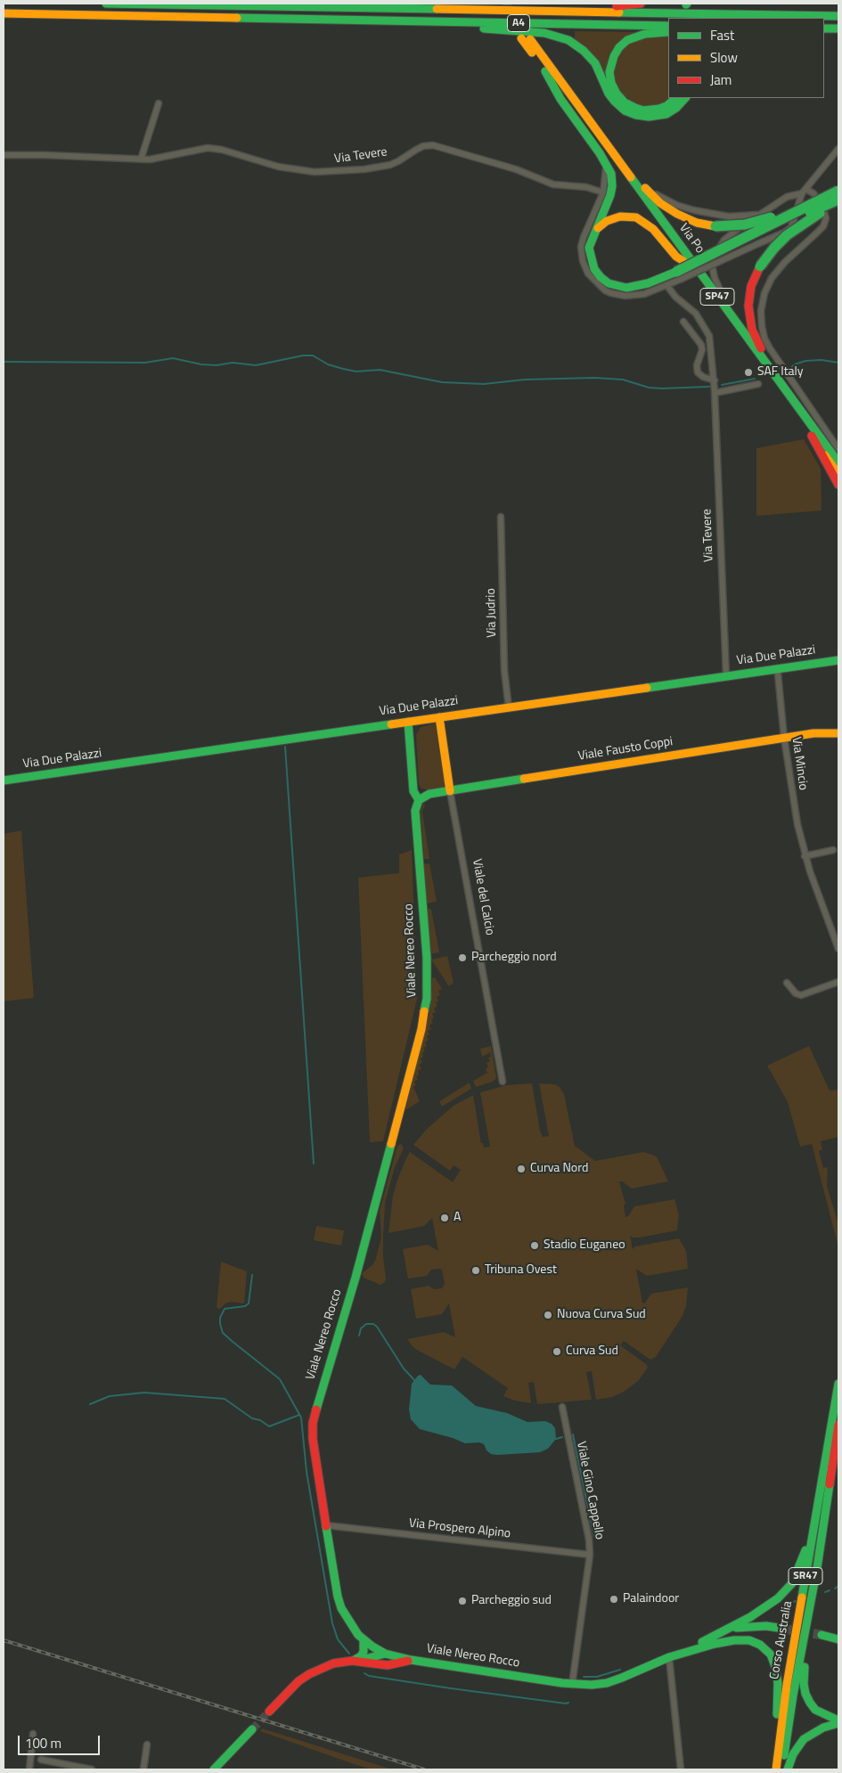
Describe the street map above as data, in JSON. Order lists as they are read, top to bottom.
{
  "streets": {
    "main road": [
      "A4",
      "Via Po",
      "SP47",
      "Via Due Palazzi",
      "Viale Fausto Coppi",
      "Viale del Calcio",
      "Viale Nereo Rocco",
      "SR47",
      "Corso Australia"
    ],
    "street": [
      "Via Tevere",
      "Via Judrio",
      "Via Mincio",
      "Viale Gino Cappello",
      "Via Prospero Alpino"
    ]
  },
  "crossings": [
    ["Via Tevere", "Via Due Palazzi"],
    ["Via Judrio", "Via Due Palazzi"],
    ["Via Due Palazzi", "Viale del Calcio"],
    ["Via Due Palazzi", "Viale Nereo Rocco"],
    ["Viale Fausto Coppi", "Via Mincio"],
    ["Viale Fausto Coppi", "Viale del Calcio"],
    ["Viale Fausto Coppi", "Viale Nereo Rocco"],
    ["Viale Nereo Rocco", "Viale Gino Cappello"],
    ["Viale Nereo Rocco", "Via Prospero Alpino"],
    ["Viale Gino Cappello", "Via Prospero Alpino"]
  ],
  "places": [
    "SAF Italy",
    "Parcheggio nord",
    "Curva Nord",
    "A",
    "Stadio Euganeo",
    "Tribuna Ovest",
    "Nuova Curva Sud",
    "Curva Sud",
    "Palaindoor",
    "Parcheggio sud"
  ],
  "legend": ["Fast", "Slow", "Jam"],
  "scale_bar": "100 m"
}
